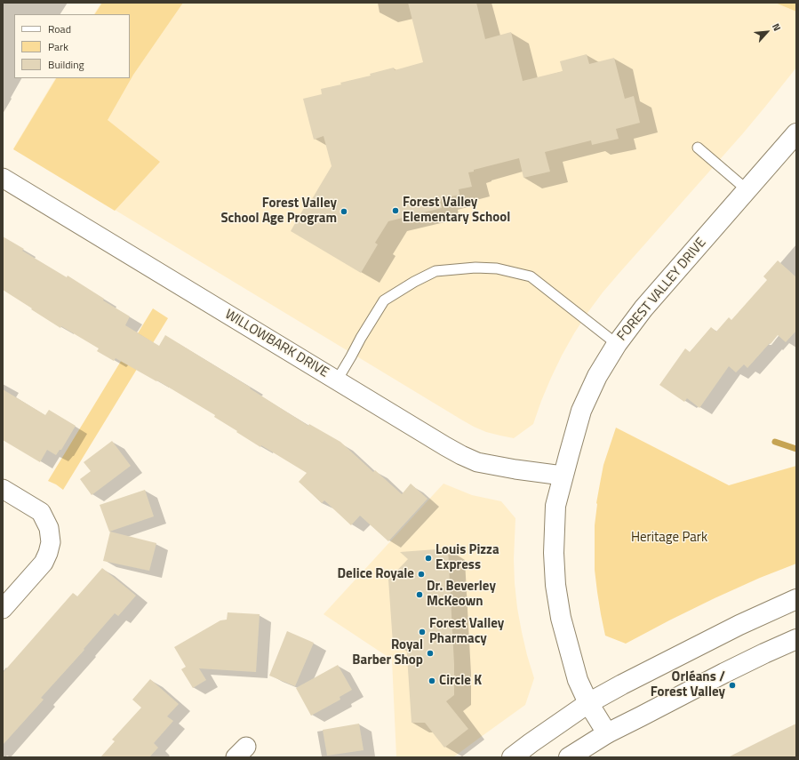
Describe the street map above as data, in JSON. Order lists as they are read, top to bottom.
{
  "streets": {
    "street": ["FOREST VALLEY DRIVE", "WILLOWBARK DRIVE"]
  },
  "crossings": [
    ["FOREST VALLEY DRIVE", "WILLOWBARK DRIVE"]
  ],
  "parks": ["Heritage Park"],
  "places": [
    "Forest Valley Elementary School",
    "Forest Valley School Age Program",
    "Louis Pizza Express",
    "Delice Royale",
    "Dr. Beverley McKeown",
    "Forest Valley Pharmacy",
    "Royal Barber Shop",
    "Circle K",
    "Orléans / Forest Valley"
  ],
  "legend": ["Road", "Park", "Building"],
  "north": "top right"
}
